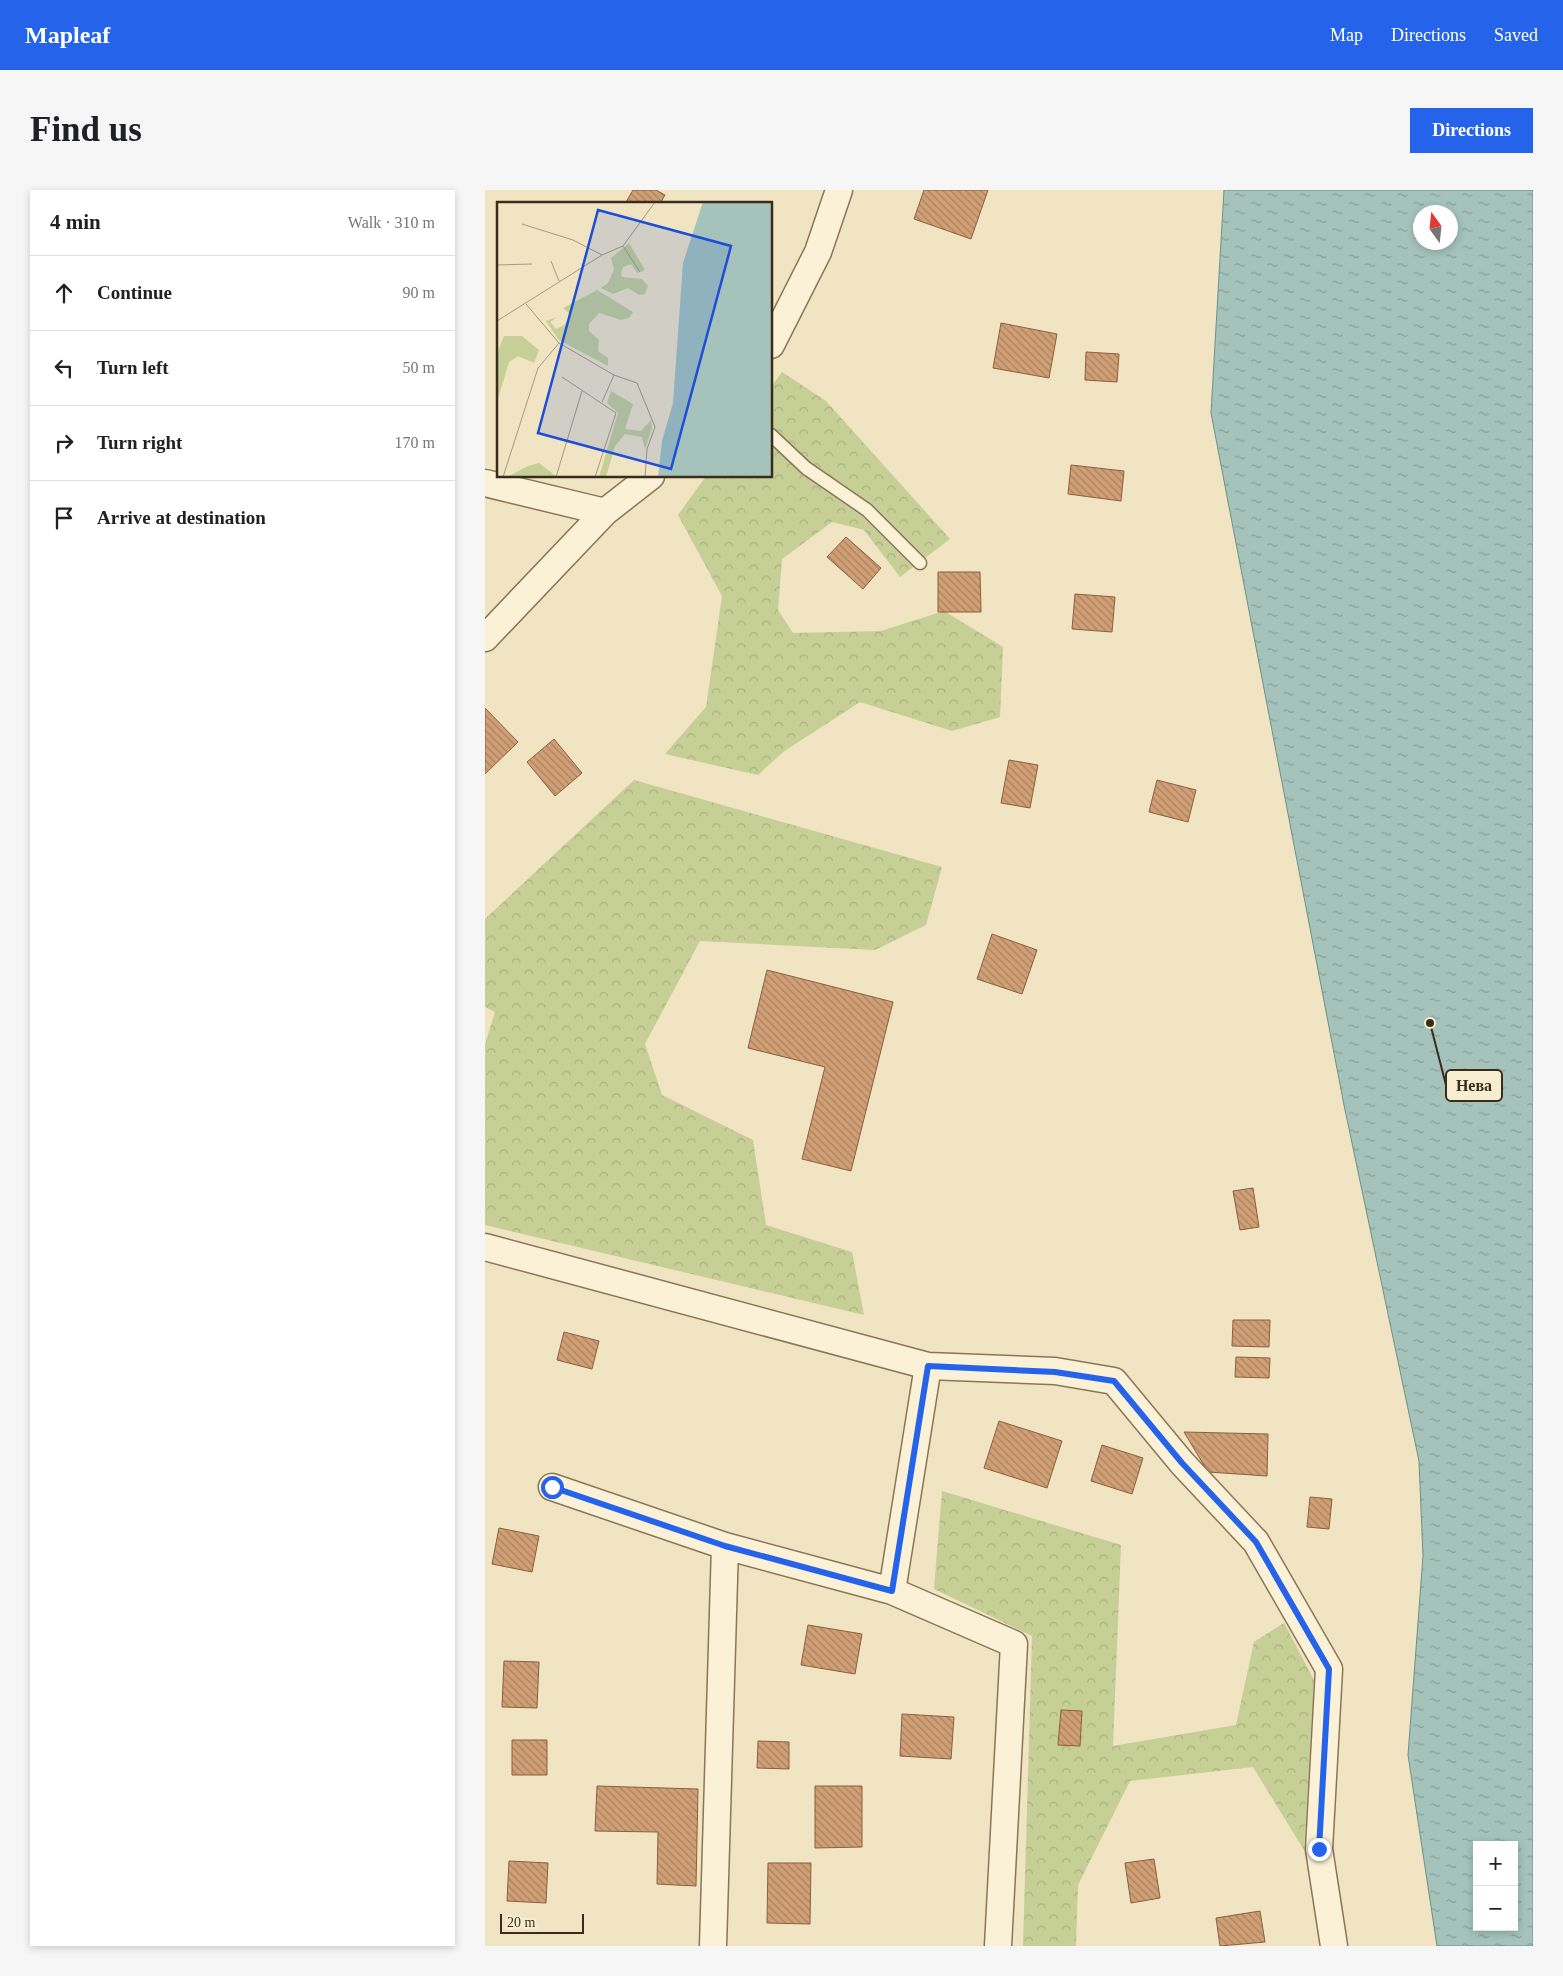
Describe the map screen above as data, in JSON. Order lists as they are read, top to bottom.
{
  "places": ["Нева"],
  "scale_bar": "20 m",
  "north": "top",
  "page": {
    "header": "Mapleaf",
    "nav": ["Map", "Directions", "Saved"],
    "buttons": "Directions",
    "title": "Find us",
    "heading": ["4 min", "Walk · 310 m"],
    "list": [
      ["Continue", "90 m"],
      ["Turn left", "50 m"],
      ["Turn right", "170 m"],
      "Arrive at destination"
    ],
    "map_buttons": ["+", "−"],
    "scale": "20 m"
  }
}
